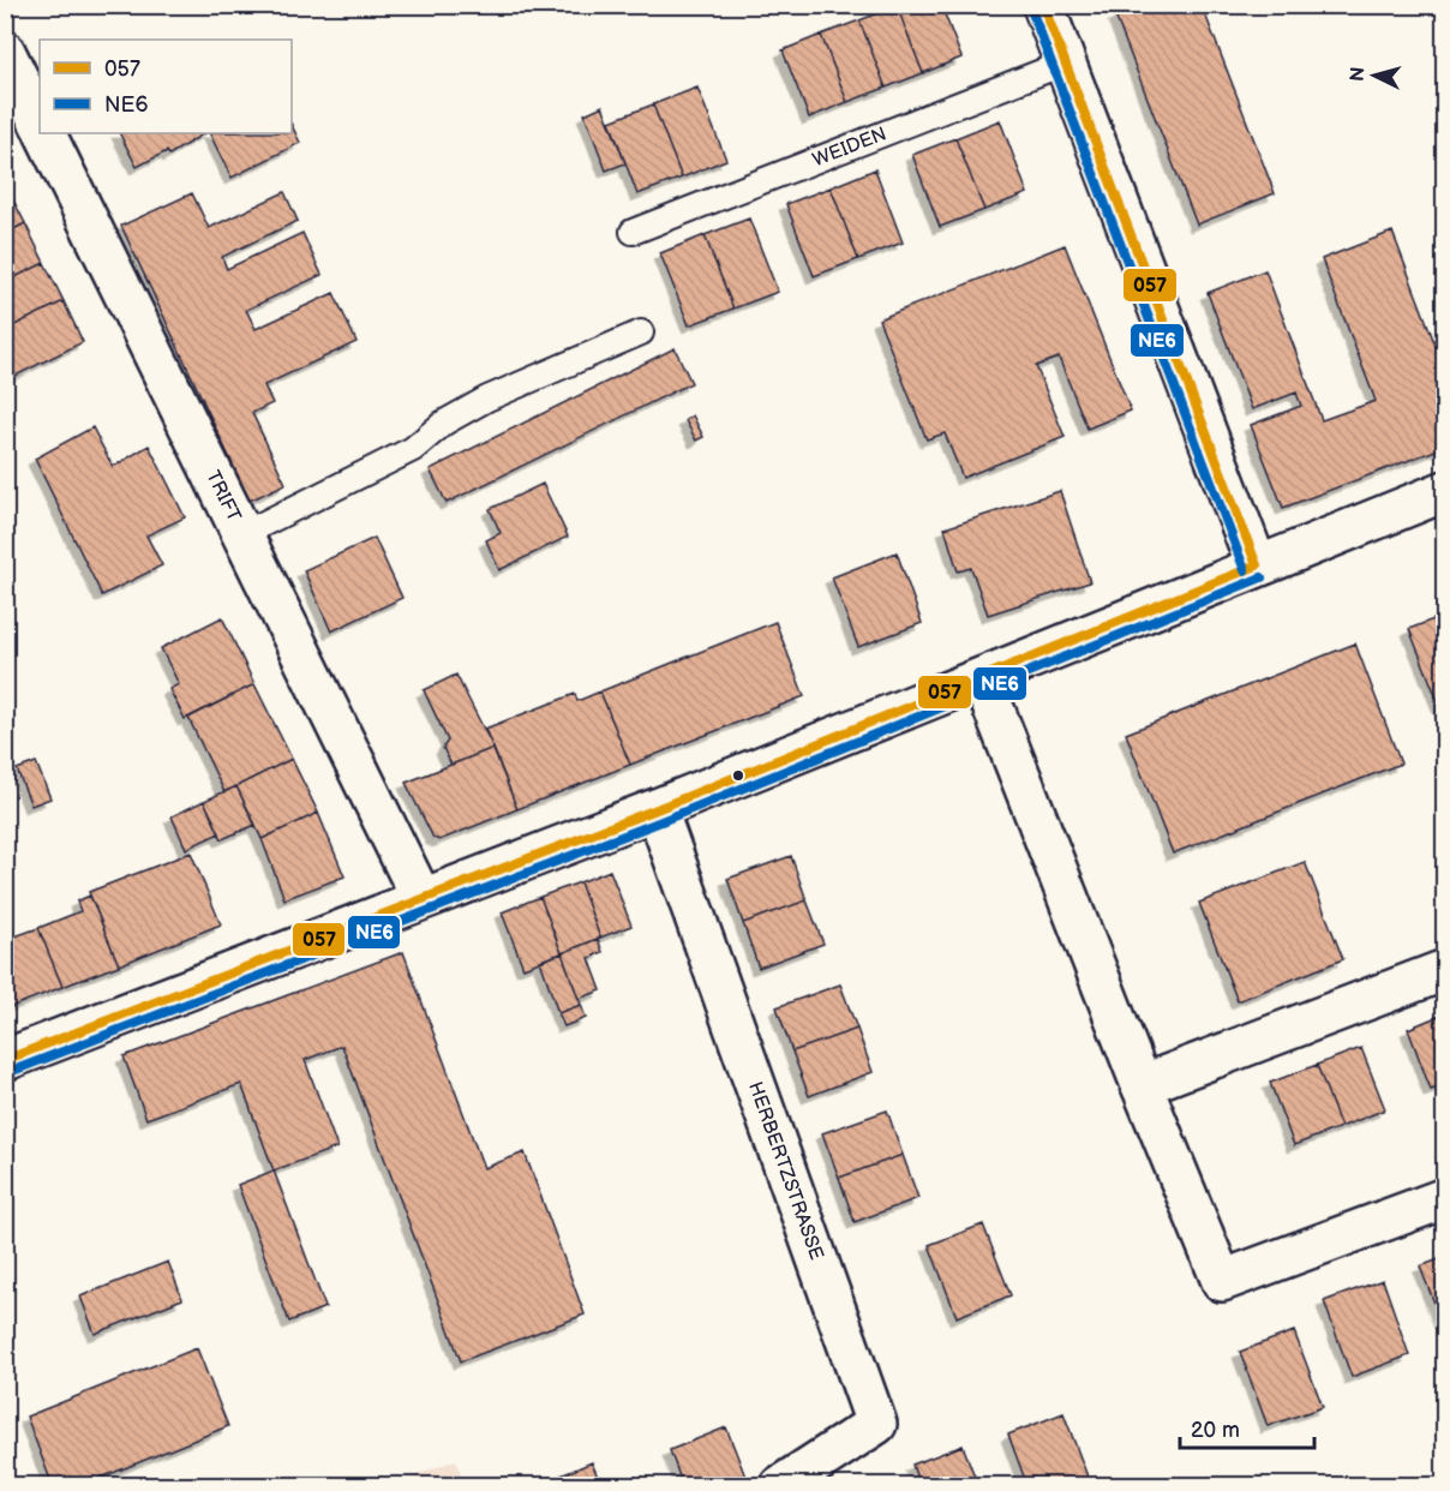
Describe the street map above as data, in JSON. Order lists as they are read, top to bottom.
{
  "streets": {
    "street": ["TRIFT", "HERBERTZSTRASSE"],
    "lane": ["WEIDEN"]
  },
  "lines": ["transit line 057", "transit line NE6"],
  "legend": ["057", "NE6"],
  "scale_bar": "20 m",
  "north": "left"
}
